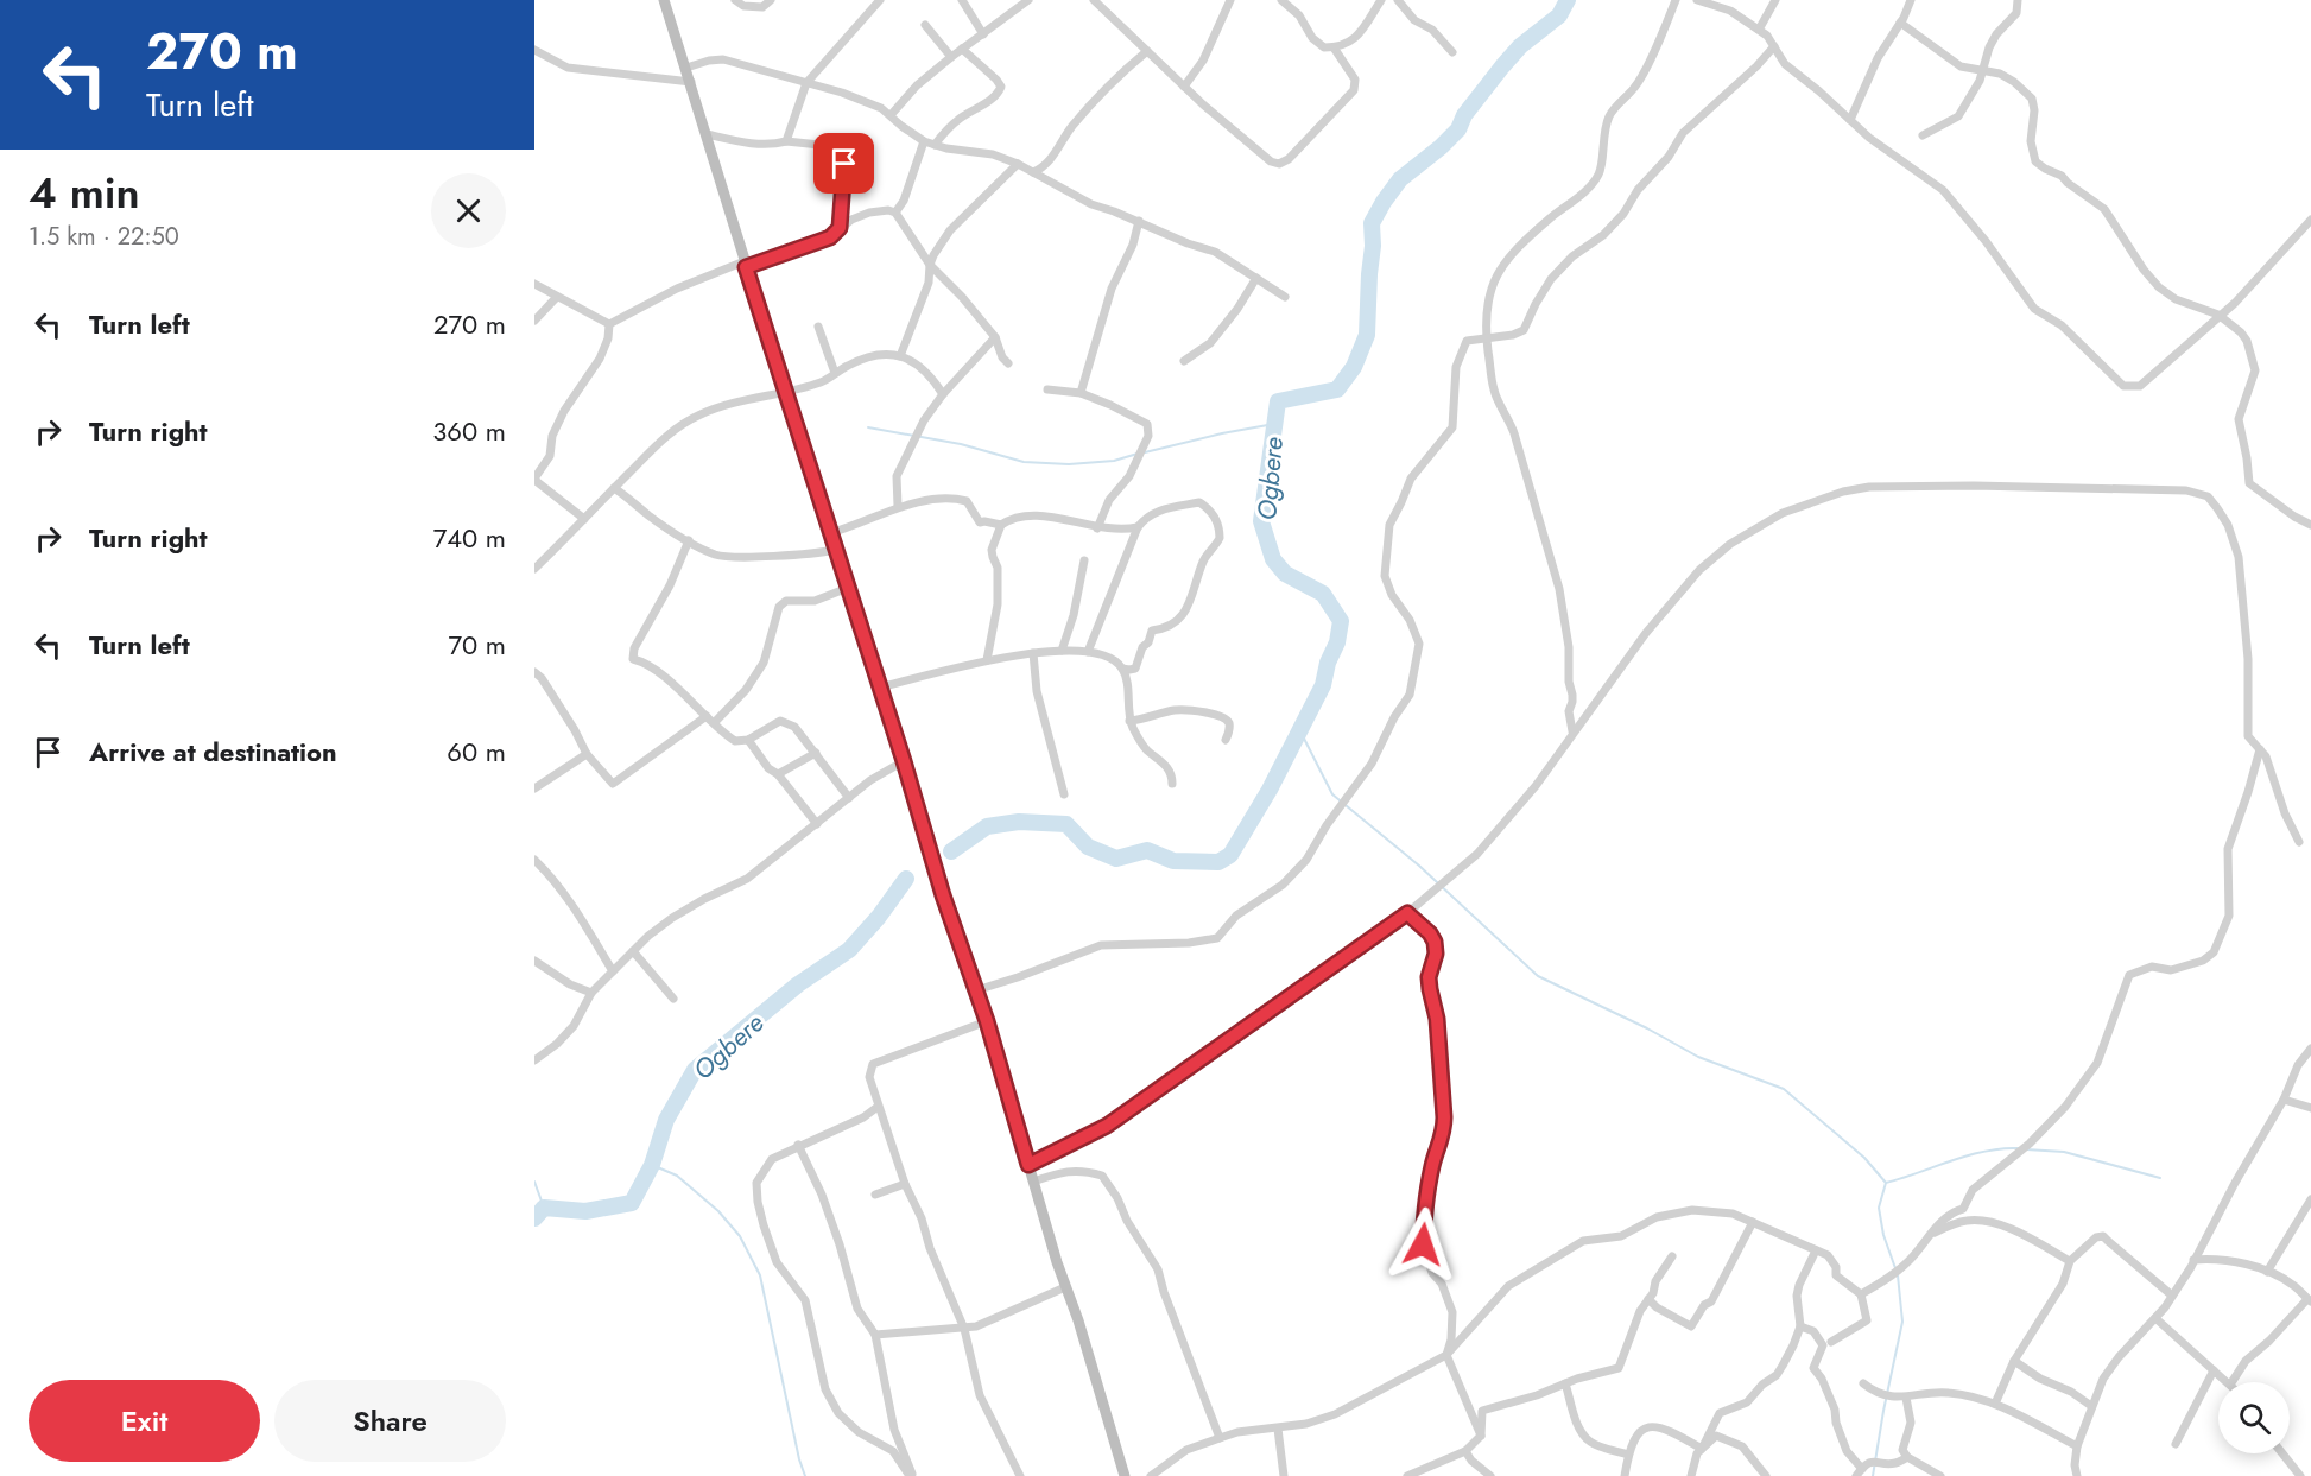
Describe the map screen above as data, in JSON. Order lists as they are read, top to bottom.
{
  "water": ["Ogbere"],
  "page": {
    "turn": ["270 m", "Turn left"],
    "heading": ["4 min", "1.5 km · 22:50"],
    "list": [
      {
        "name": "Turn left",
        "value": "270 m"
      },
      {
        "name": "Turn right",
        "value": "360 m"
      },
      {
        "name": "Turn right",
        "value": "740 m"
      },
      {
        "name": "Turn left",
        "value": "70 m"
      },
      {
        "name": "Arrive at destination",
        "value": "60 m"
      }
    ],
    "buttons": ["Exit", "Share"]
  }
}
